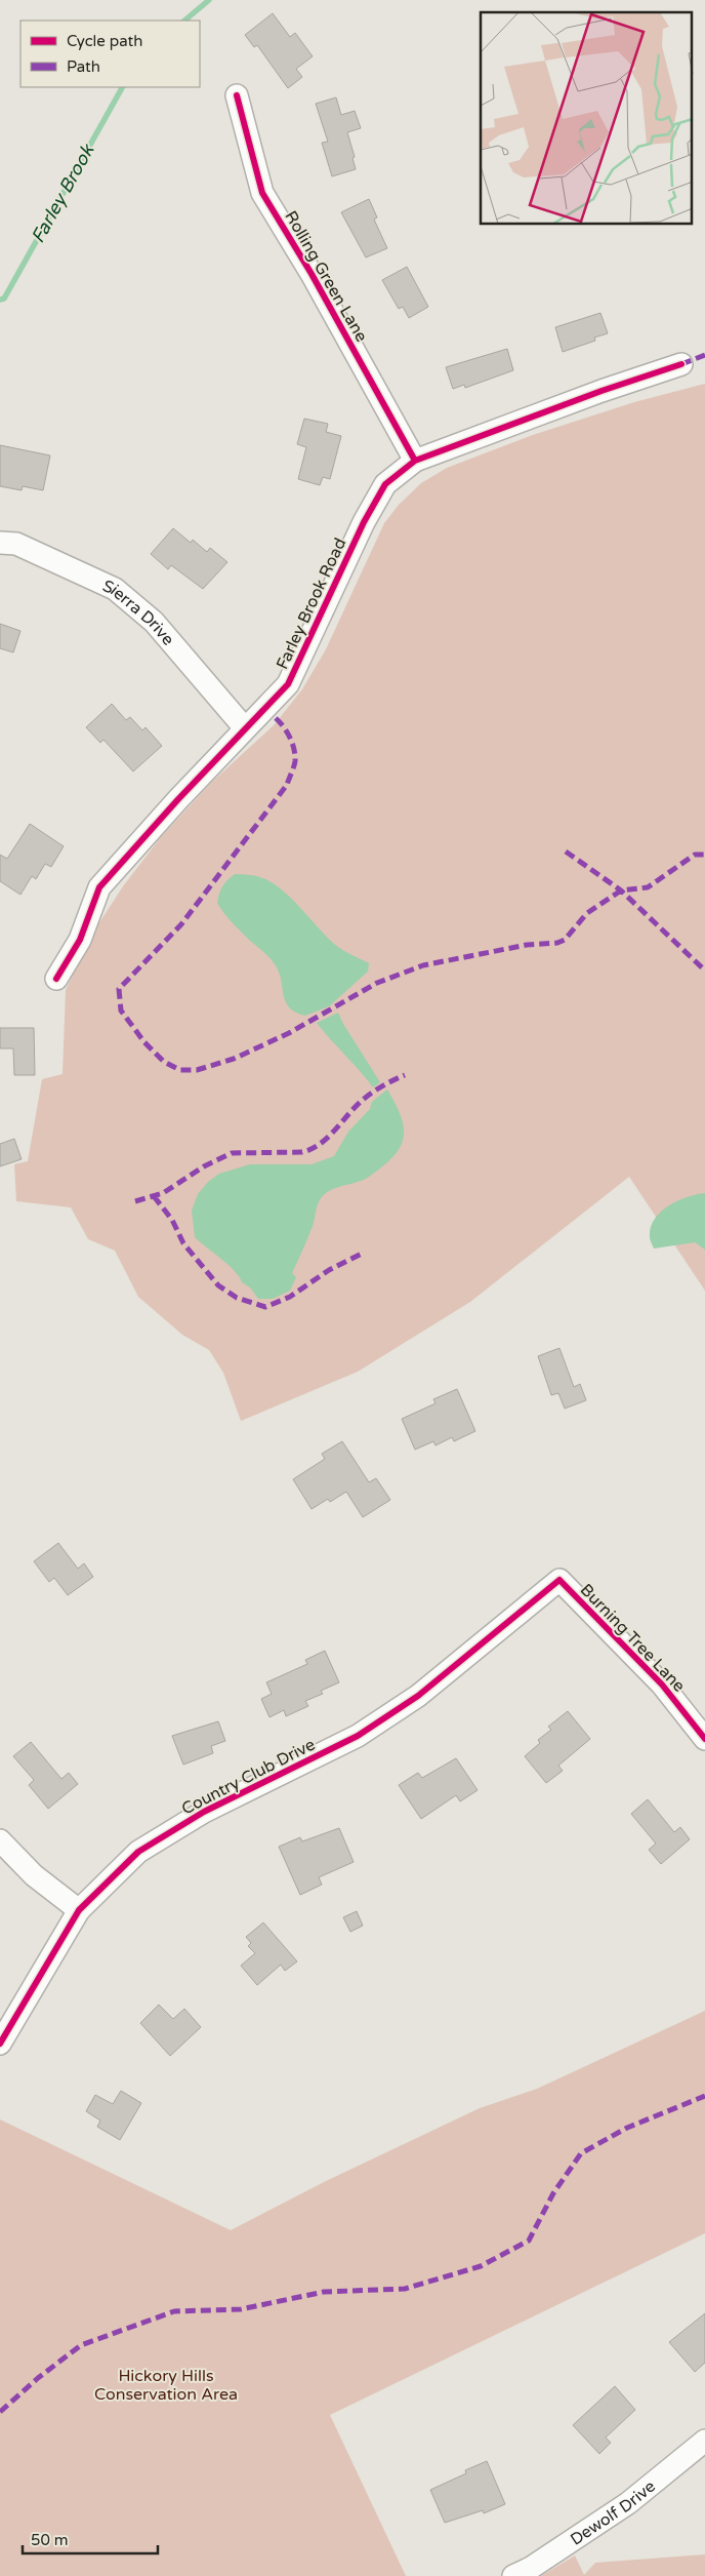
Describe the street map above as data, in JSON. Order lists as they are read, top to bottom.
{
  "streets": {
    "street": [
      "Rolling Green Lane",
      "Farley Brook Road",
      "Sierra Drive",
      "Burning Tree Lane",
      "Country Club Drive",
      "Dewolf Drive"
    ]
  },
  "crossings": [
    ["Rolling Green Lane", "Farley Brook Road"],
    ["Farley Brook Road", "Sierra Drive"],
    ["Burning Tree Lane", "Country Club Drive"]
  ],
  "water": ["Farley Brook"],
  "parks": ["Hickory Hills Conservation Area"],
  "legend": ["Cycle path", "Path"],
  "scale_bar": "50 m"
}
